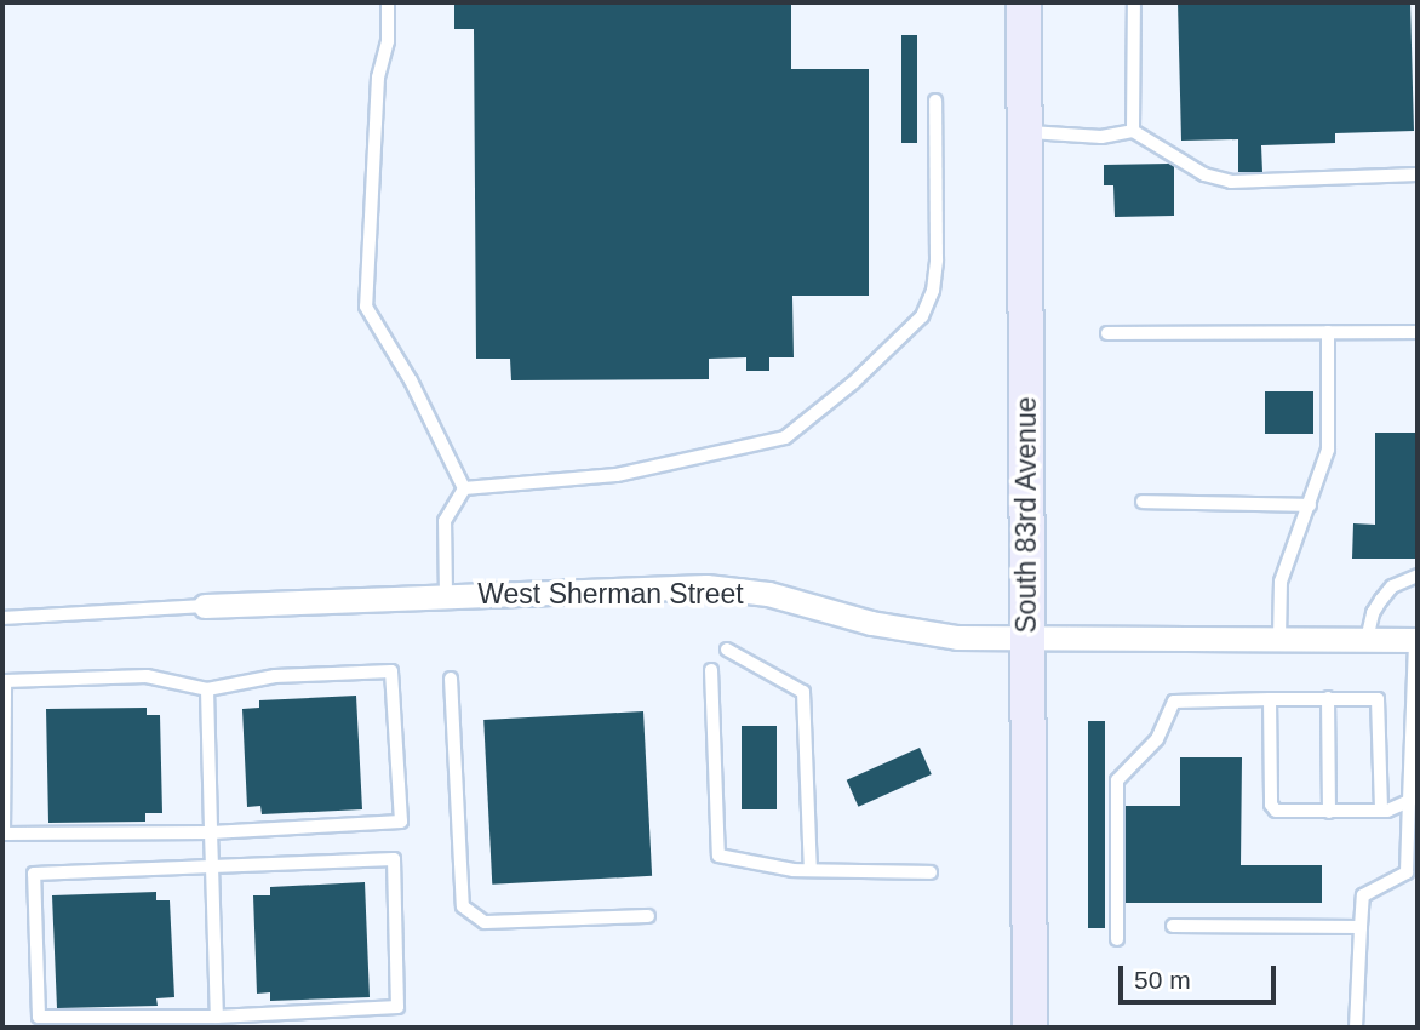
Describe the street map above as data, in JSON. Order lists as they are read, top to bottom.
{
  "streets": {
    "main road": ["South 83rd Avenue"],
    "street": ["West Sherman Street"]
  },
  "crossings": [
    ["South 83rd Avenue", "West Sherman Street"]
  ],
  "scale_bar": "50 m"
}
